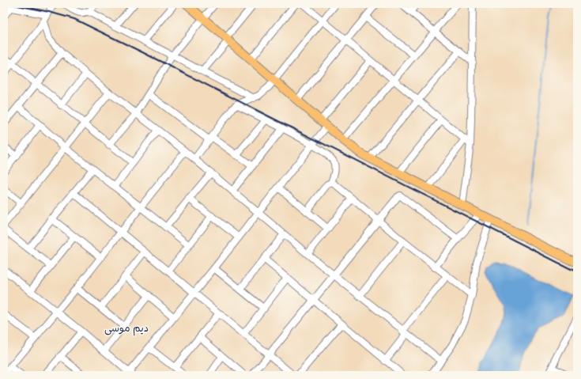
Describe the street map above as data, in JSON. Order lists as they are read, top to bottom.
{
  "districts": ["ديم موسى"]
}
